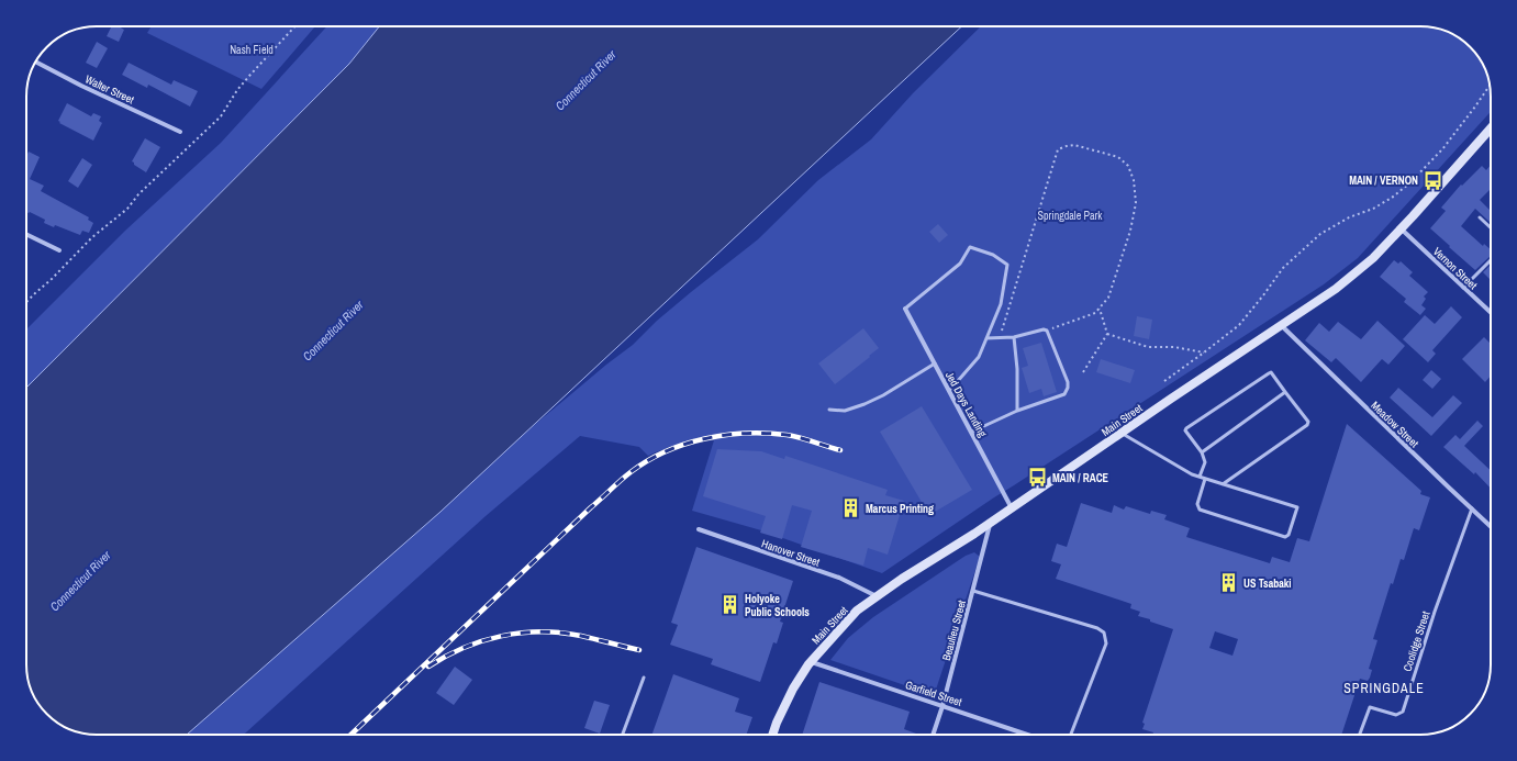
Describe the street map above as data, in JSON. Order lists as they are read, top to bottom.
{
  "streets": {
    "main road": ["Main Street"],
    "street": [
      "Walter Street",
      "Vernon Street",
      "Jed Days Landing",
      "Meadow Street",
      "Hanover Street",
      "Beaulieu Street",
      "Garfield Street"
    ],
    "lane": ["Coolidge Street"]
  },
  "crossings": [
    ["Vernon Street", "Main Street"],
    ["Jed Days Landing", "Main Street"],
    ["Main Street", "Meadow Street"],
    ["Main Street", "Hanover Street"],
    ["Main Street", "Beaulieu Street"],
    ["Main Street", "Garfield Street"],
    ["Meadow Street", "Coolidge Street"],
    ["Beaulieu Street", "Garfield Street"]
  ],
  "districts": ["SPRINGDALE"],
  "water": ["Connecticut River"],
  "parks": ["Nash Field", "Springdale Park"],
  "places": {
    "bus stop": ["MAIN / VERNON", "MAIN / RACE"],
    "building": ["Marcus Printing", "US Tsabaki", "Holyoke Public Schools"]
  }
}
